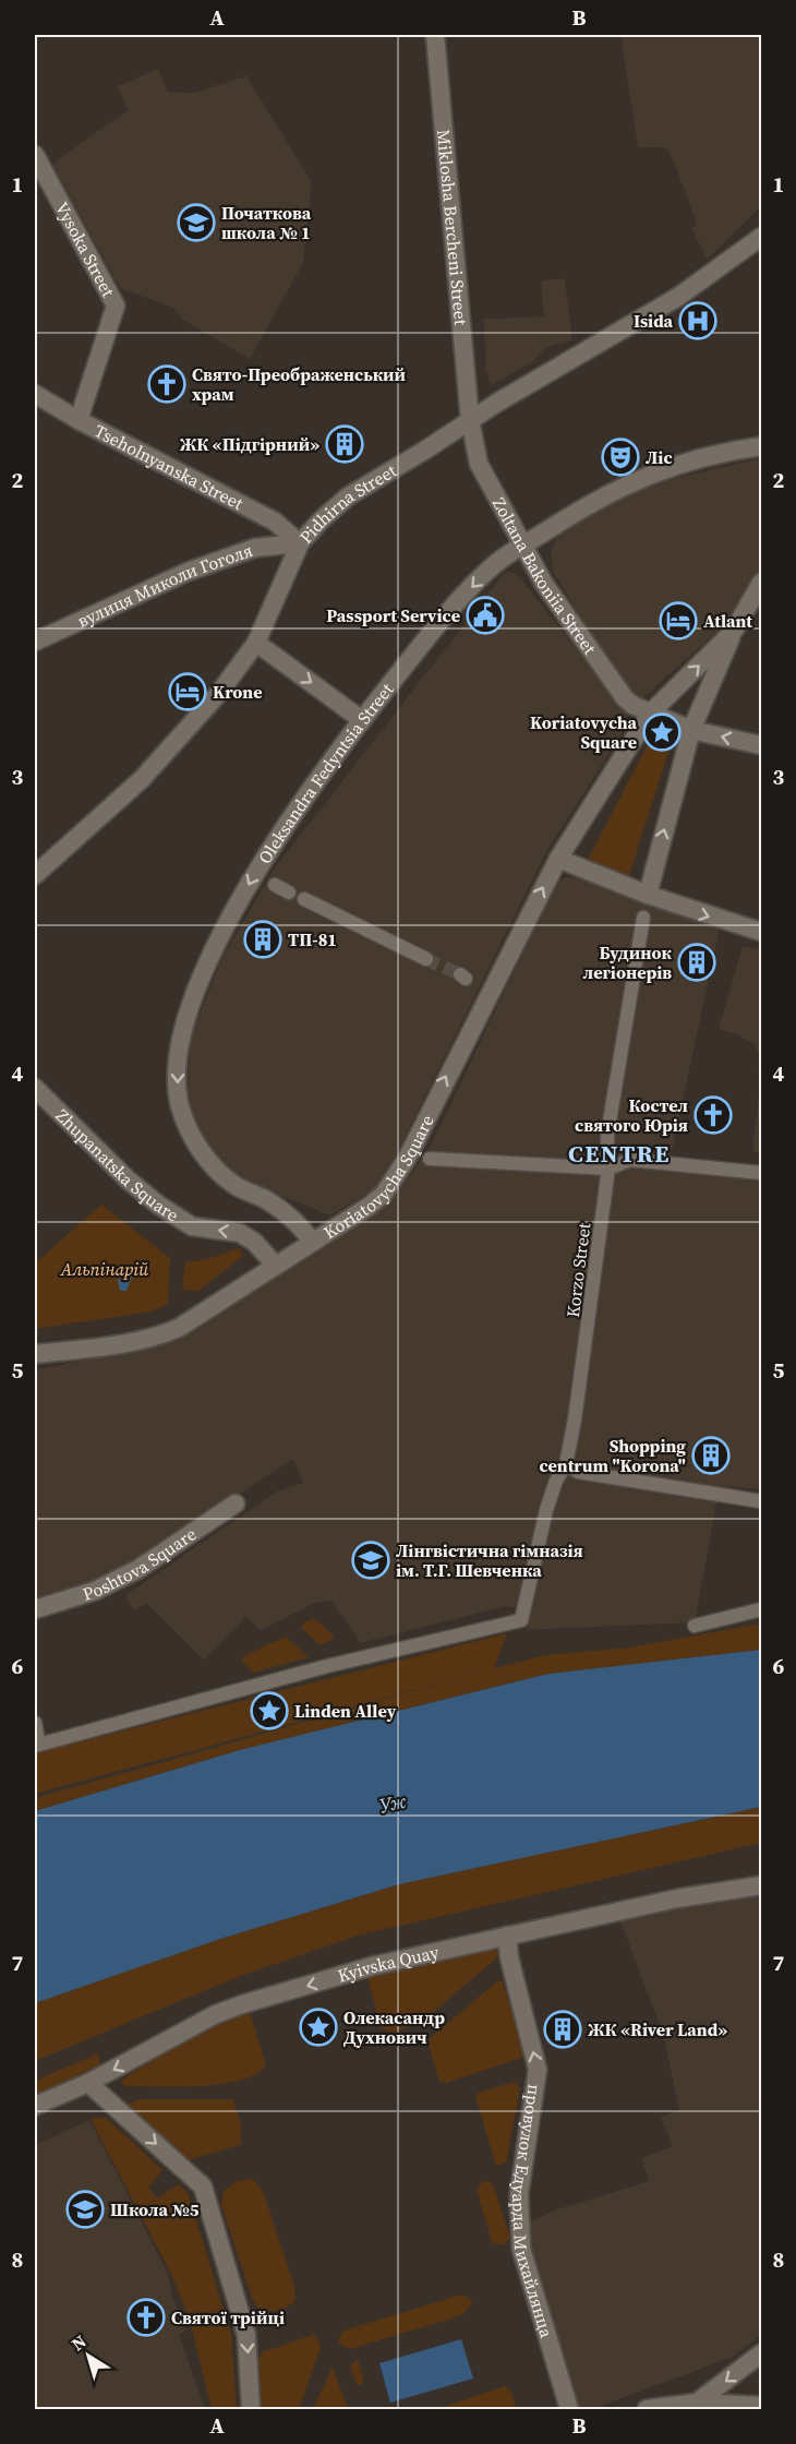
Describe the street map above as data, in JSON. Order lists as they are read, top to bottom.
{
  "streets": {
    "street": [
      "Miklosha Bercheni Street",
      "Vysoka Street",
      "Tseholnyanska Street",
      "Pidhirna Street",
      "Zoltana Bakoniia Street",
      "вулиця Миколи Гоголя",
      "Oleksandra Fedyntsia Street",
      "Zhupanatska Square",
      "Koriatovycha Square",
      "Korzo Street",
      "Poshtova Square",
      "Kyivska Quay",
      "провулок Едуарда Михайлянца"
    ]
  },
  "crossings": [
    ["Miklosha Bercheni Street", "Pidhirna Street"],
    ["Miklosha Bercheni Street", "Zoltana Bakoniia Street"],
    ["Vysoka Street", "Tseholnyanska Street"],
    ["Tseholnyanska Street", "Pidhirna Street"],
    ["Tseholnyanska Street", "вулиця Миколи Гоголя"],
    ["Pidhirna Street", "Zoltana Bakoniia Street"],
    ["Pidhirna Street", "вулиця Миколи Гоголя"],
    ["Zoltana Bakoniia Street", "Oleksandra Fedyntsia Street"],
    ["Zoltana Bakoniia Street", "Koriatovycha Square"],
    ["Oleksandra Fedyntsia Street", "Koriatovycha Square"],
    ["Kyivska Quay", "провулок Едуарда Михайлянца"]
  ],
  "one_way": [
    "Oleksandra Fedyntsia Street",
    "Zhupanatska Square",
    "Kyivska Quay",
    "провулок Едуарда Михайлянца"
  ],
  "districts": ["CENTRE"],
  "water": ["Уж"],
  "parks": ["Альпінарій"],
  "places": {
    "school or university": ["Початкова школа № 1", "Лінгвістична гімназія ім. Т.Г. Шевченка", "Школа №5"],
    "hospital": ["Isida"],
    "church": ["Свято-Преображенський храм", "Костел святого Юрія", "Святої трійці"],
    "building": [
      "ЖК «Підгірний»",
      "ТП-81",
      "Будинок легіонерів",
      "Shopping centrum \"Korona\"",
      "ЖК «River Land»"
    ],
    "theatre": ["Ліс"],
    "public building": ["Passport Service"],
    "hotel": ["Atlant", "Krone"],
    "place": ["Koriatovycha Square", "Linden Alley", "Олекасандр Духнович"]
  },
  "north": "top left",
  "grid": {
    "columns": ["A", "B"],
    "rows": [
      "1",
      "2",
      "3",
      "4",
      "5",
      "6",
      "7",
      "8"
    ]
  }
}
